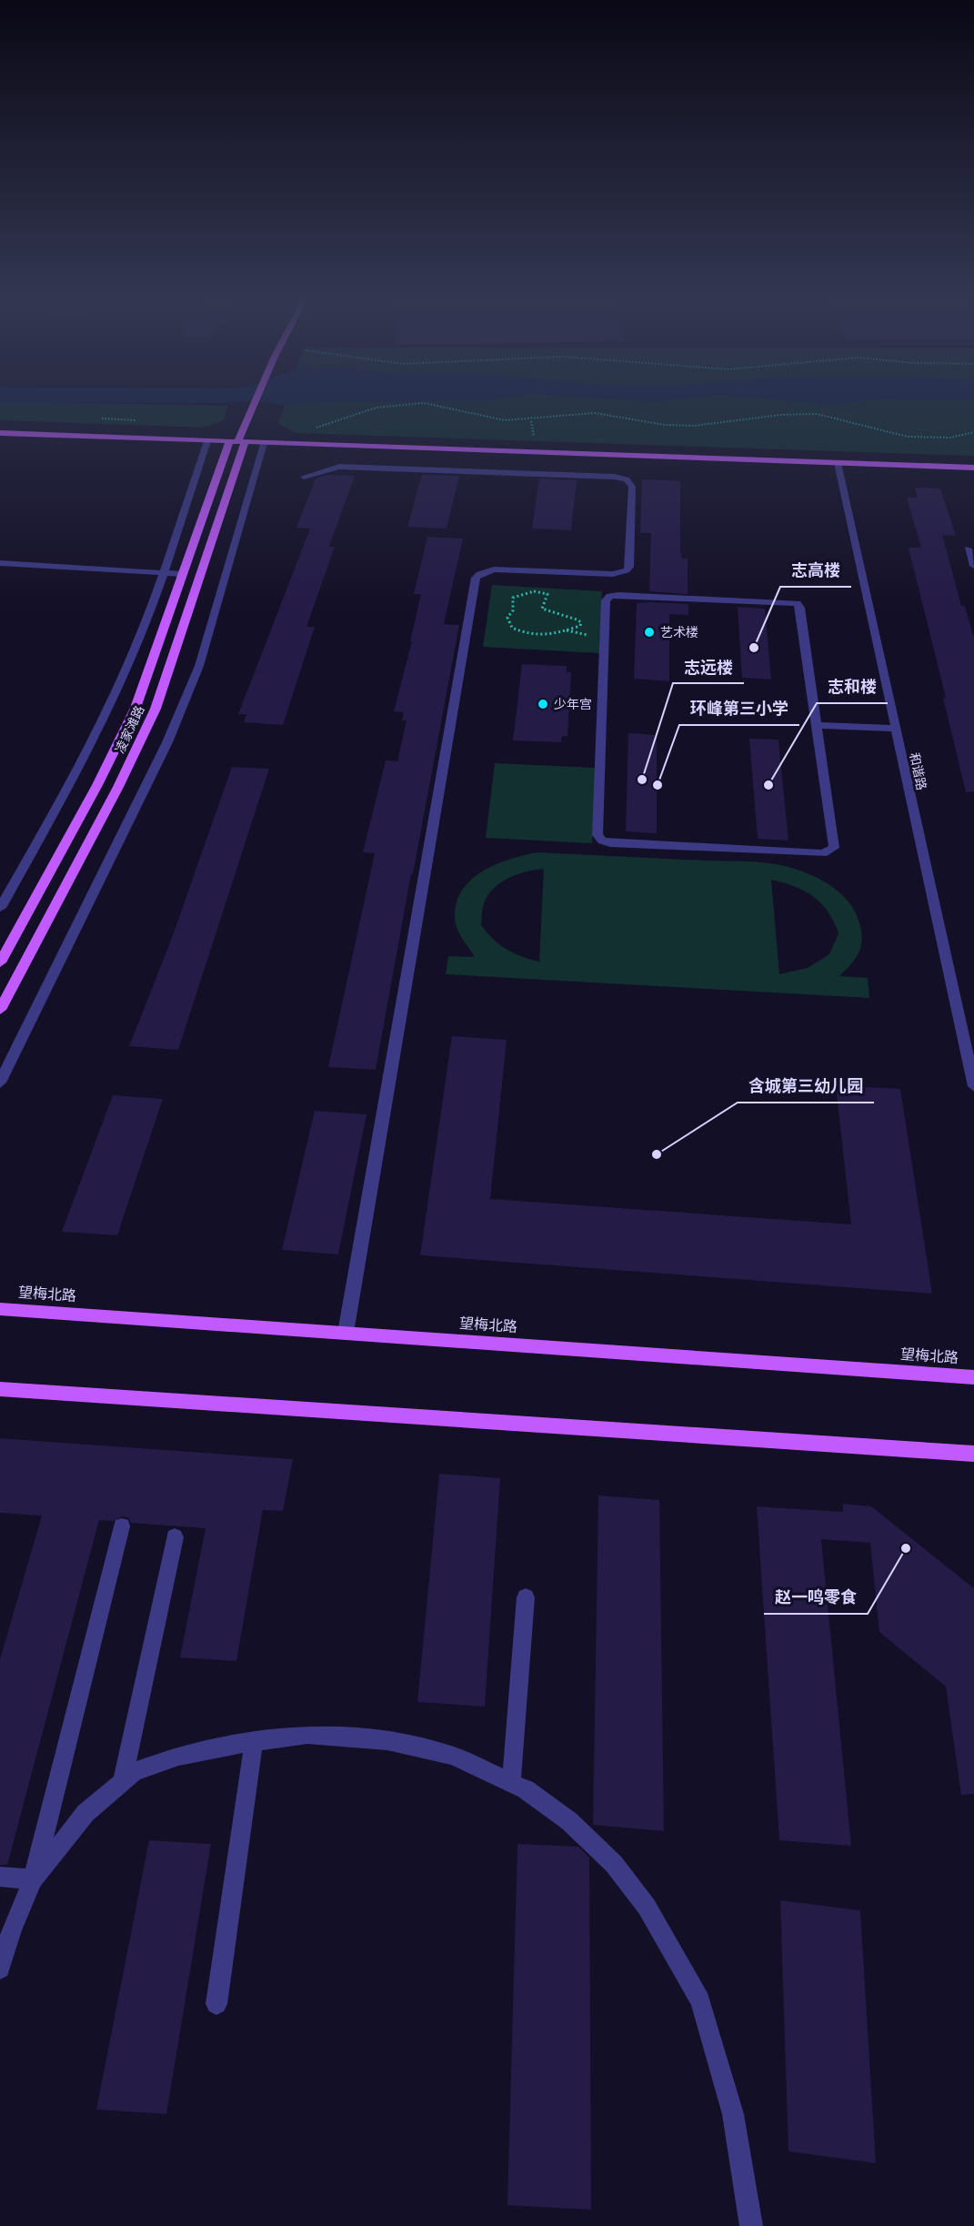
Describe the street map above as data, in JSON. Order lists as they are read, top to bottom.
{
  "streets": {
    "main road": ["凌家滩路", "望梅北路"],
    "street": ["和谐路"]
  },
  "places": [
    "艺术楼",
    "志高楼",
    "少年宫",
    "志远楼",
    "环峰第三小学",
    "志和楼",
    "含城第三幼儿园",
    "赵一鸣零食"
  ]
}
